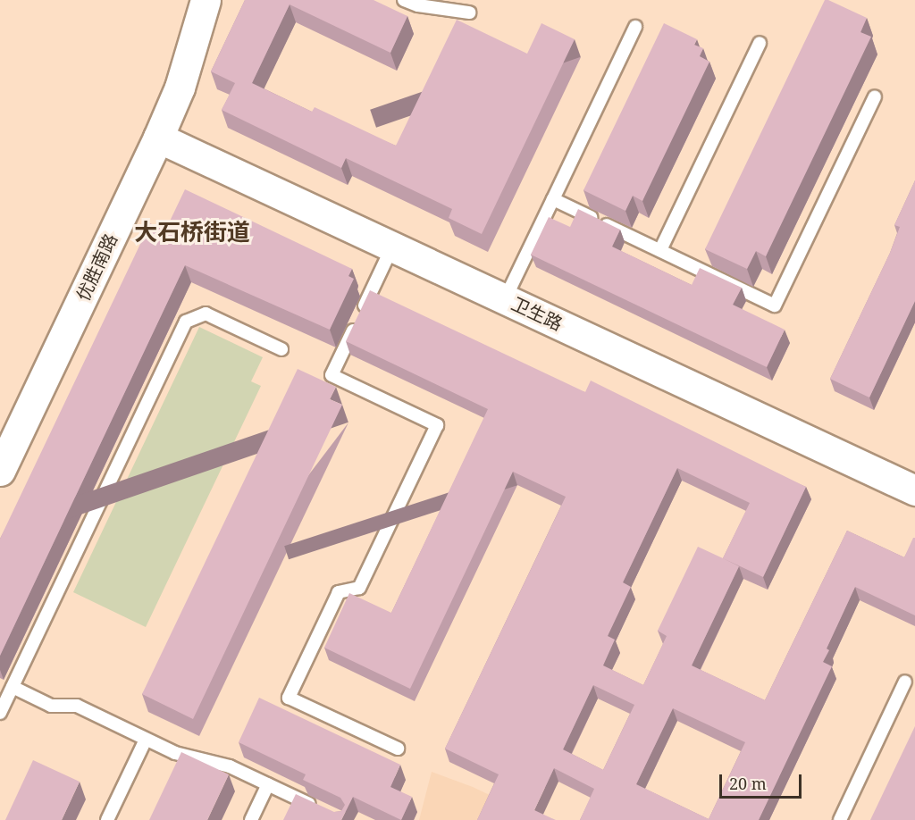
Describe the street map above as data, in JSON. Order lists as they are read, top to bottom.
{
  "streets": {
    "street": ["优胜南路", "卫生路"]
  },
  "crossings": [
    ["优胜南路", "卫生路"]
  ],
  "districts": ["大石桥街道"],
  "scale_bar": "20 m"
}
